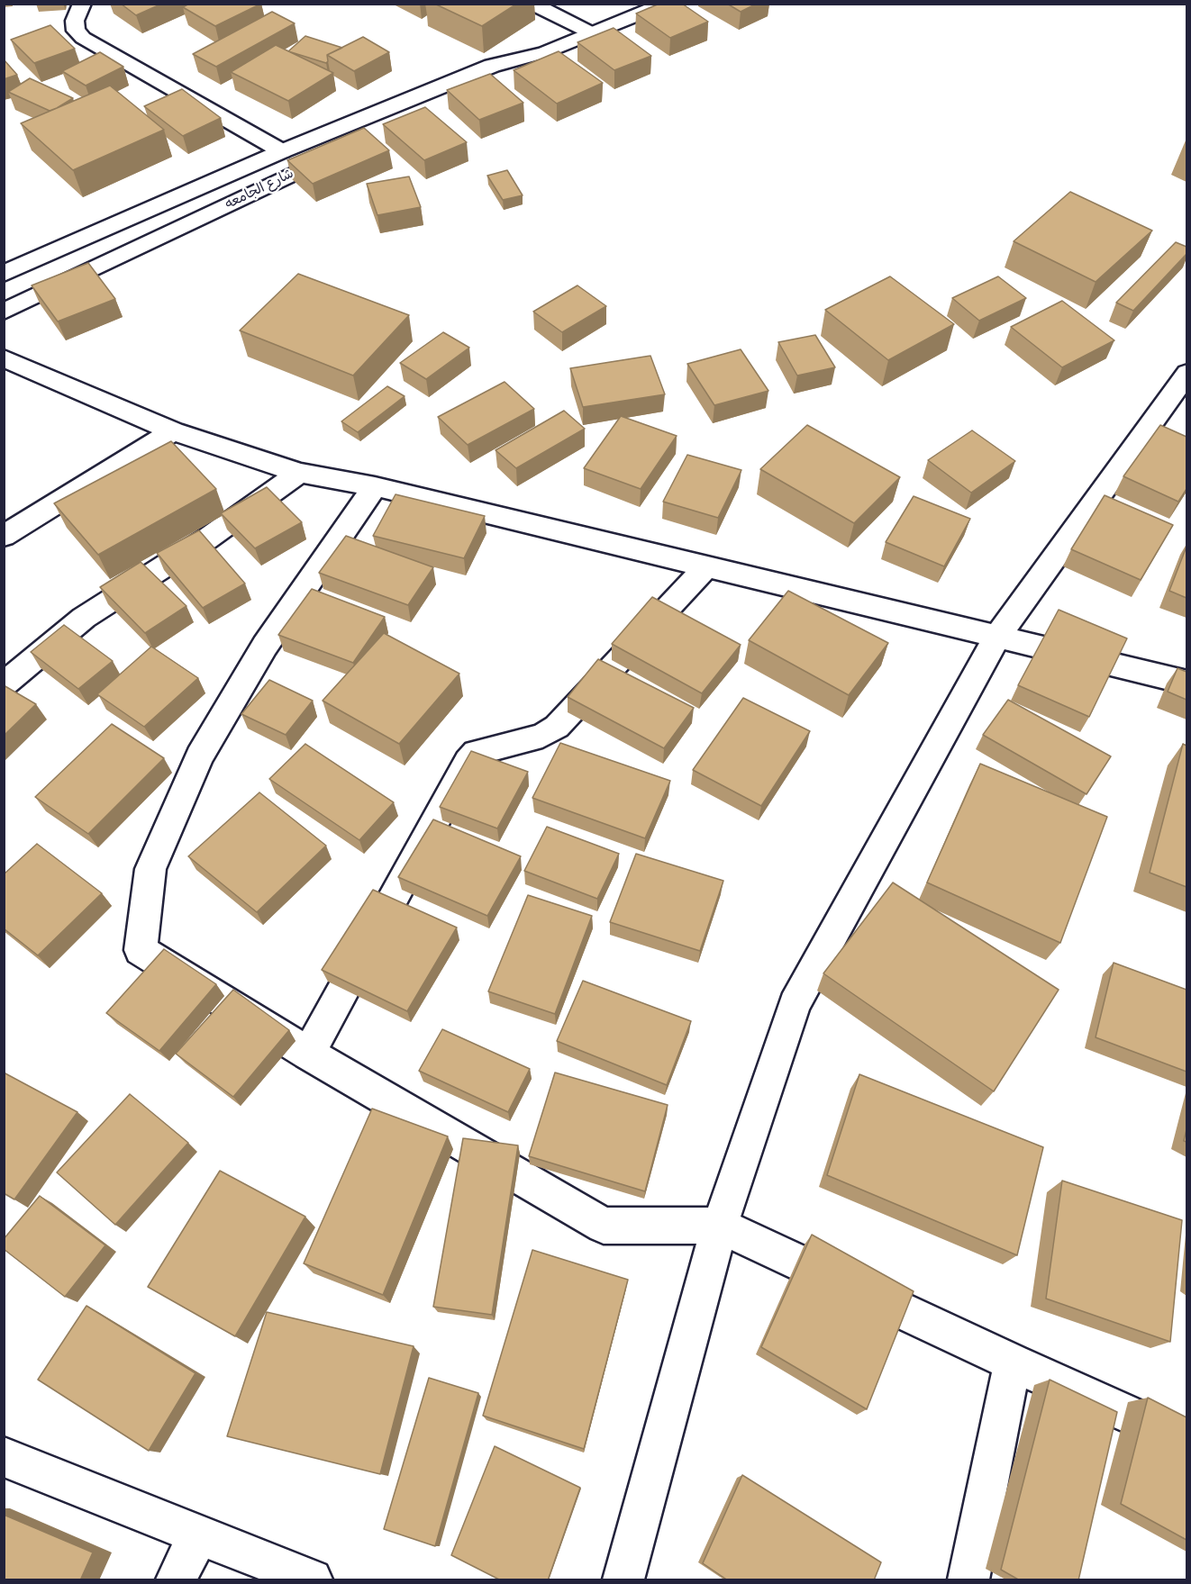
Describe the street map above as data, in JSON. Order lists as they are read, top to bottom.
{
  "streets": {
    "street": ["شارع الجامعه"]
  }
}
